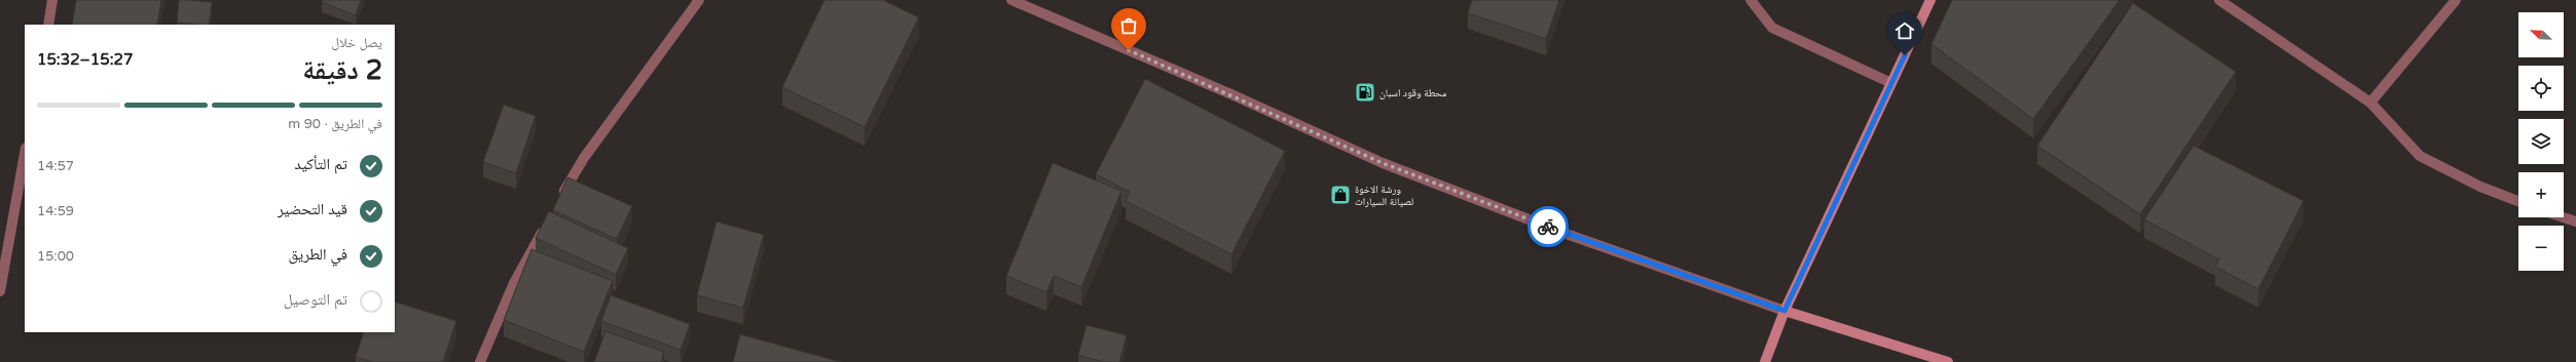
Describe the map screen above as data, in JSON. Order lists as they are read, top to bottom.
{
  "places": {
    "fuel station": ["محطة وقود اسبان"],
    "shop": ["ورشة الاخوة لصيانة السيارات"]
  },
  "north": "top left",
  "page": {
    "map_buttons": ["+", "−"],
    "heading": ["2 دقيقة", "يصل خلال", "15:27–15:32"],
    "bar": "في الطريق · 90 m",
    "list": [
      ["تم التأكيد", "14:57"],
      ["قيد التحضير", "14:59"],
      ["في الطريق", "15:00"],
      "تم التوصيل"
    ]
  }
}
